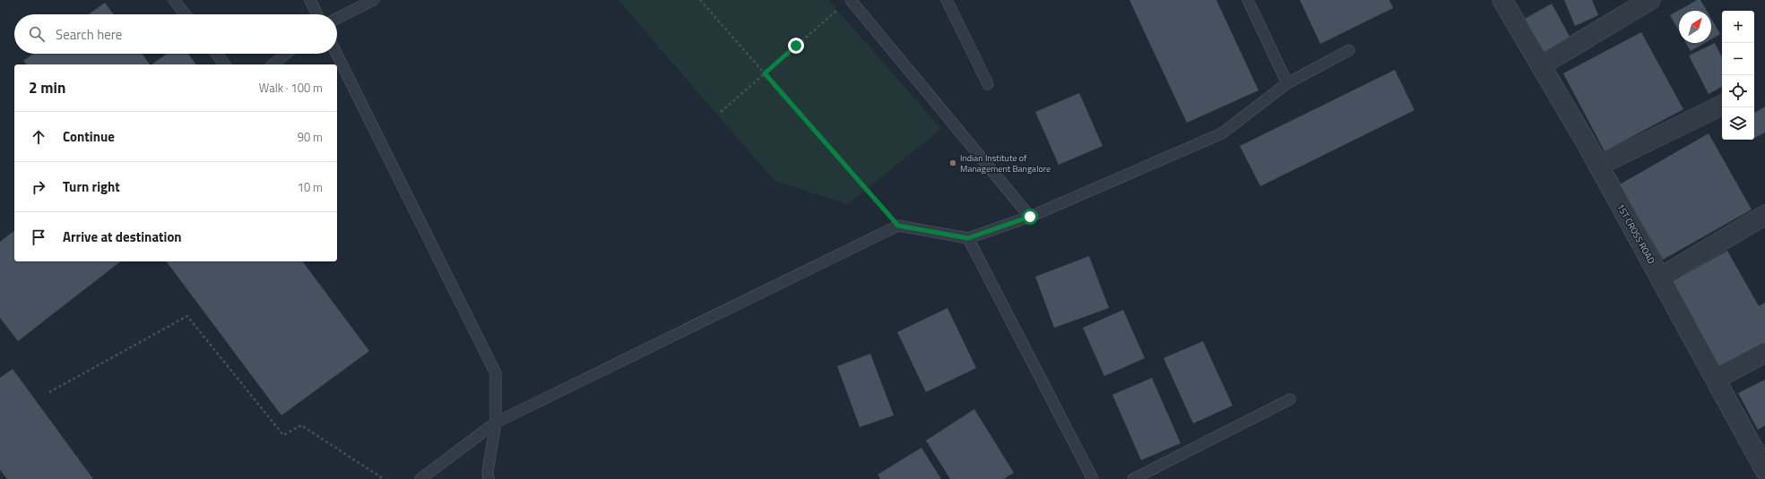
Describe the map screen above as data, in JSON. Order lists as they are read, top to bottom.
{
  "streets": {
    "street": ["1ST CROSS ROAD"]
  },
  "places": ["Indian Institute of Management Bangalore"],
  "north": "top right",
  "page": {
    "map_buttons": ["+", "−"],
    "search": "Search here",
    "heading": ["2 min", "Walk · 100 m"],
    "list": [
      ["Continue", "90 m"],
      ["Turn right", "10 m"],
      "Arrive at destination"
    ]
  }
}
